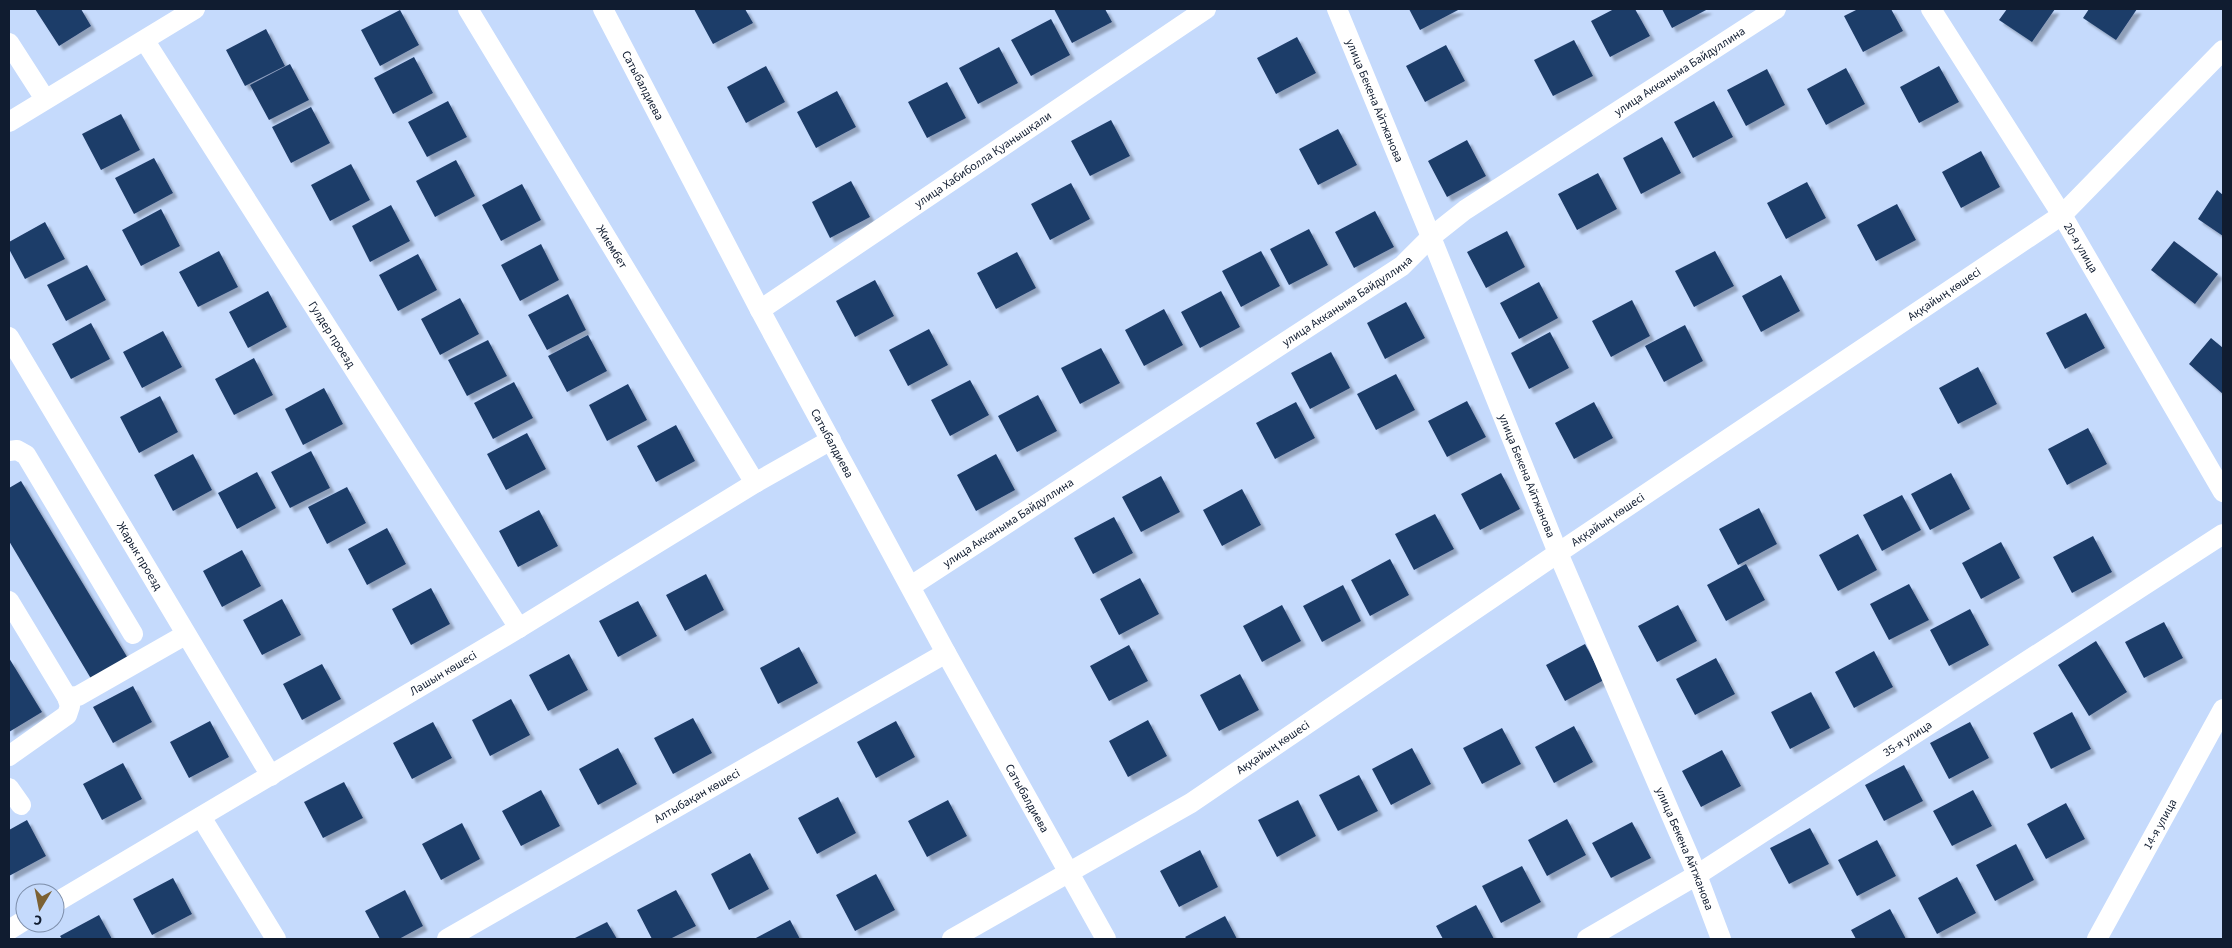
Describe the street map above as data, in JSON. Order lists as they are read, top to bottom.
{
  "streets": {
    "street": [
      "улица Акканыма Байдуллина",
      "Сатыбалдиева",
      "улица Бекена Айтжанова",
      "улица Хабиболла Қуанышқали",
      "Жиембет",
      "20-я улица",
      "Аққайың көшесі",
      "Гулдер проезд",
      "Жарык проезд",
      "Лашын көшесі",
      "35-я улица",
      "Алтыбақан көшесі",
      "14-я улица"
    ]
  },
  "crossings": [
    ["улица Акканыма Байдуллина", "Сатыбалдиева"],
    ["улица Акканыма Байдуллина", "улица Бекена Айтжанова"],
    ["Сатыбалдиева", "улица Хабиболла Қуанышқали"],
    ["Сатыбалдиева", "Аққайың көшесі"],
    ["Сатыбалдиева", "Лашын көшесі"],
    ["Сатыбалдиева", "Алтыбақан көшесі"],
    ["улица Бекена Айтжанова", "Аққайың көшесі"],
    ["улица Бекена Айтжанова", "35-я улица"],
    ["Жиембет", "Лашын көшесі"],
    ["20-я улица", "Аққайың көшесі"],
    ["Гулдер проезд", "Лашын көшесі"],
    ["Жарык проезд", "Лашын көшесі"]
  ],
  "north": "bottom"
}
